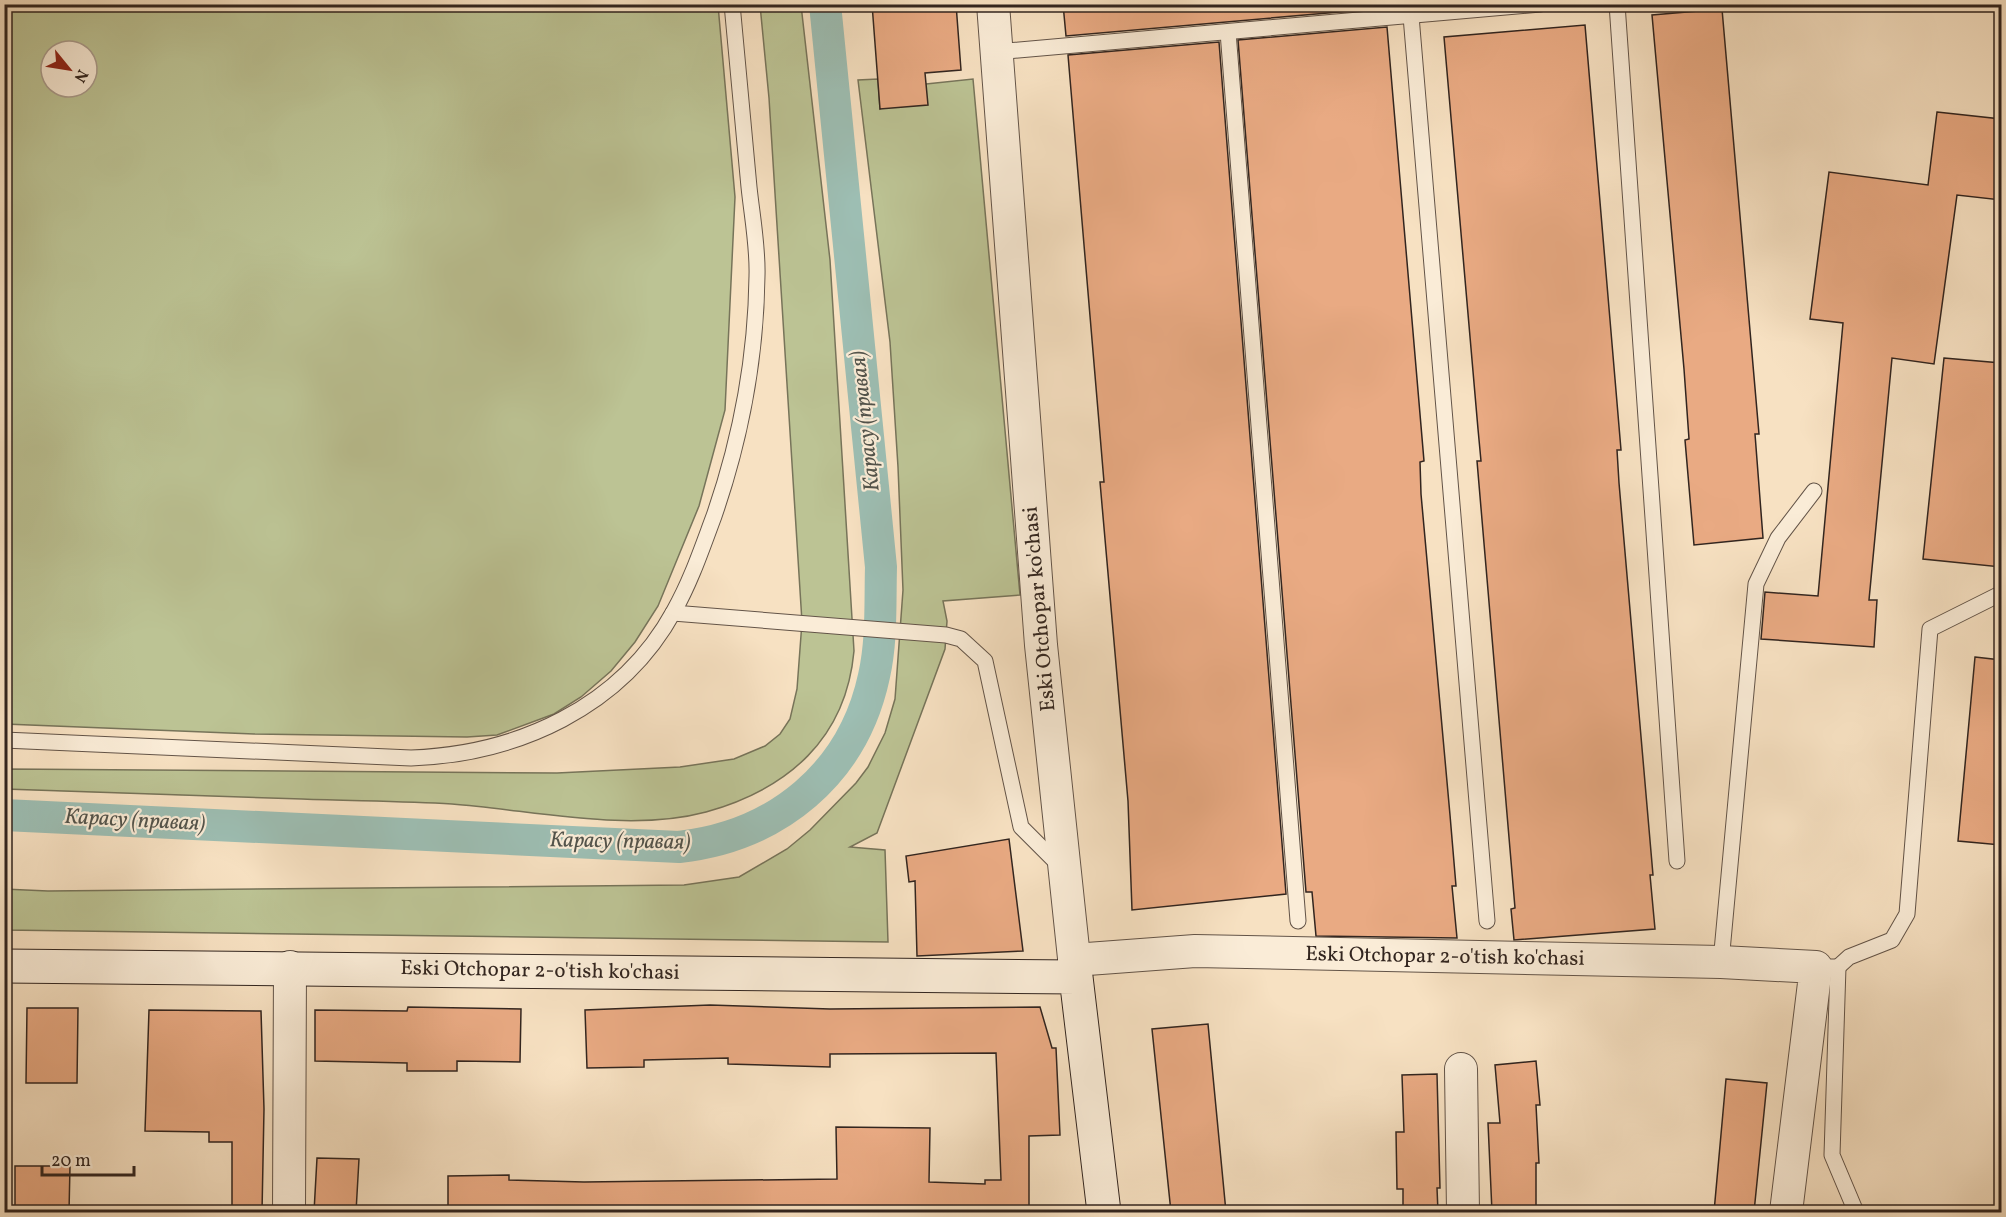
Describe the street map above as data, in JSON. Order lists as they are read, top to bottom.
{
  "streets": {
    "street": ["Eski Otchopar ko'chasi", "Eski Otchopar 2-o'tish ko'chasi"]
  },
  "crossings": [
    ["Eski Otchopar ko'chasi", "Eski Otchopar 2-o'tish ko'chasi"]
  ],
  "water": ["Карасу (правая)"],
  "scale_bar": "20 m",
  "north": "bottom right"
}
